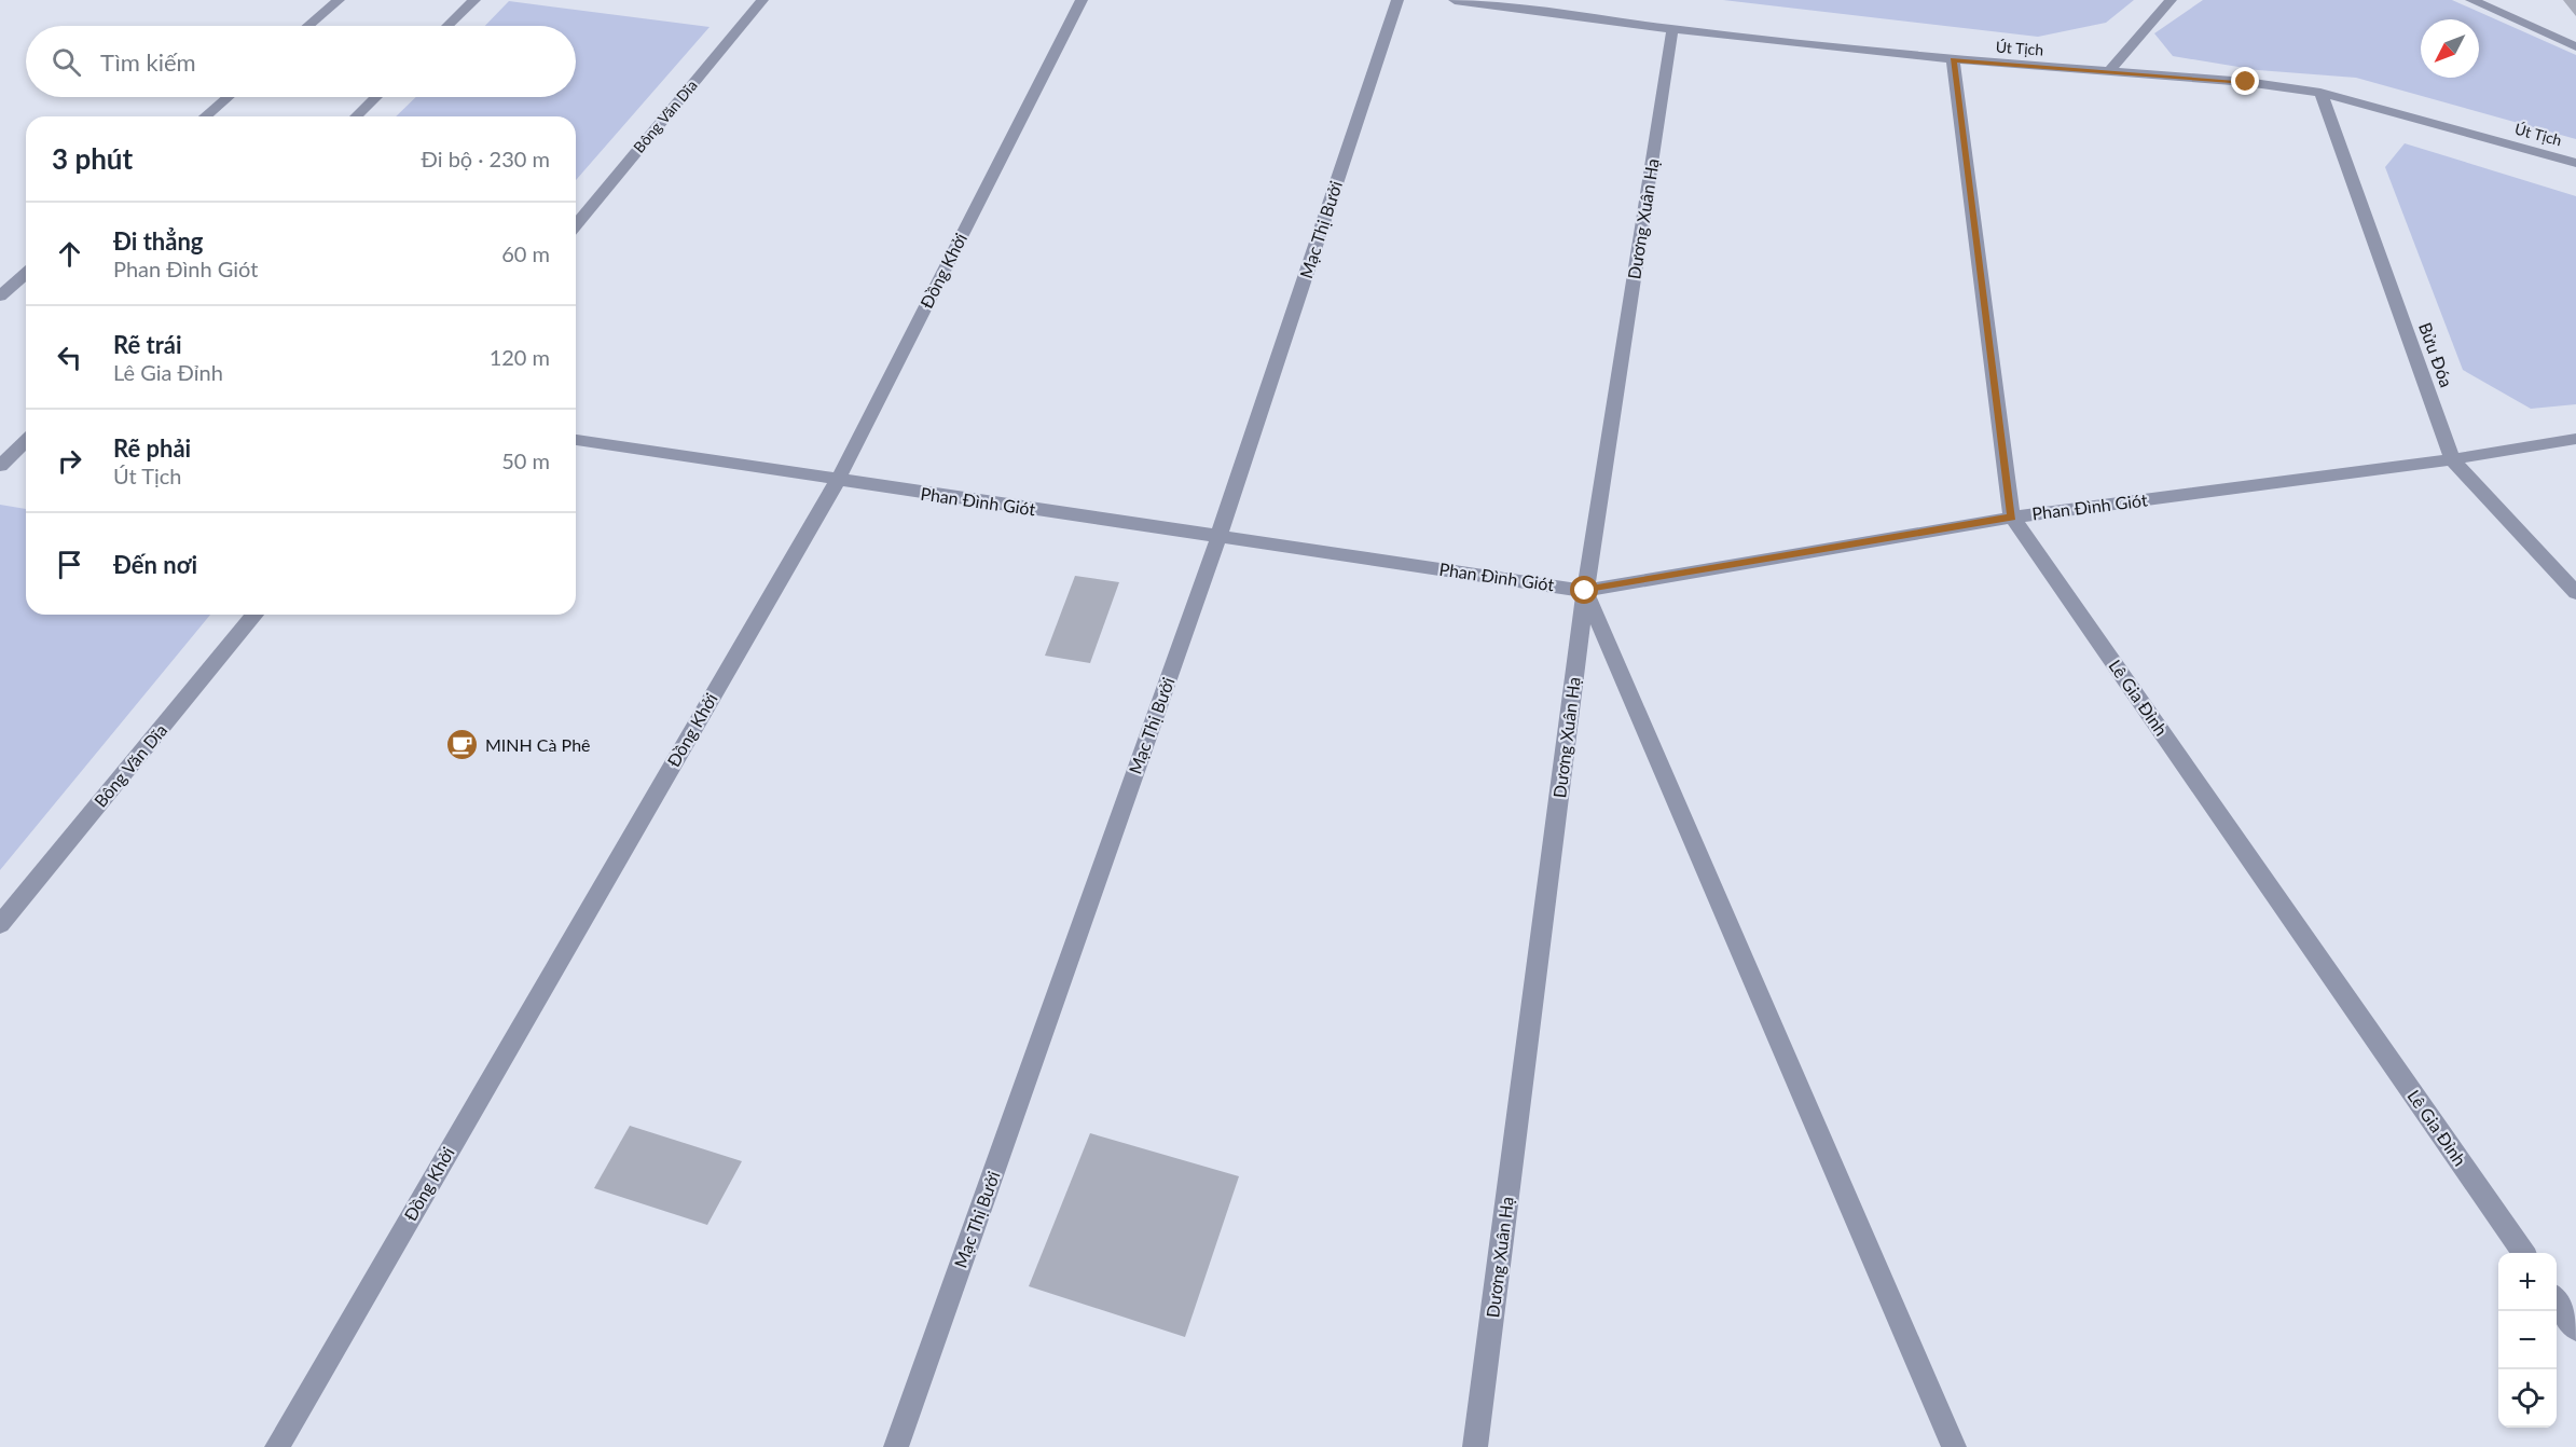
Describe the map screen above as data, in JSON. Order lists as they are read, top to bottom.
{
  "streets": {
    "street": [
      "Út Tịch",
      "Bông Văn Dĩa",
      "Dương Xuân Hạ",
      "Mạc Thị Bưởi",
      "Đồng Khởi",
      "Bửu Đóa",
      "Phan Đình Giót",
      "Lê Gia Đỉnh"
    ]
  },
  "crossings": [
    ["Út Tịch", "Dương Xuân Hạ"],
    ["Út Tịch", "Bửu Đóa"],
    ["Út Tịch", "Lê Gia Đỉnh"],
    ["Dương Xuân Hạ", "Phan Đình Giót"],
    ["Mạc Thị Bưởi", "Phan Đình Giót"],
    ["Đồng Khởi", "Phan Đình Giót"],
    ["Bửu Đóa", "Phan Đình Giót"],
    ["Phan Đình Giót", "Lê Gia Đỉnh"]
  ],
  "places": {
    "cafe": ["MINH Cà Phê"]
  },
  "north": "bottom left",
  "page": {
    "search": "Tìm kiếm",
    "heading": ["3 phút", "Đi bộ · 230 m"],
    "list": [
      ["Đi thẳng", "Phan Đình Giót", "60 m"],
      ["Rẽ trái", "Lê Gia Đỉnh", "120 m"],
      ["Rẽ phải", "Út Tịch", "50 m"],
      "Đến nơi"
    ],
    "map_buttons": ["+", "−"]
  }
}
